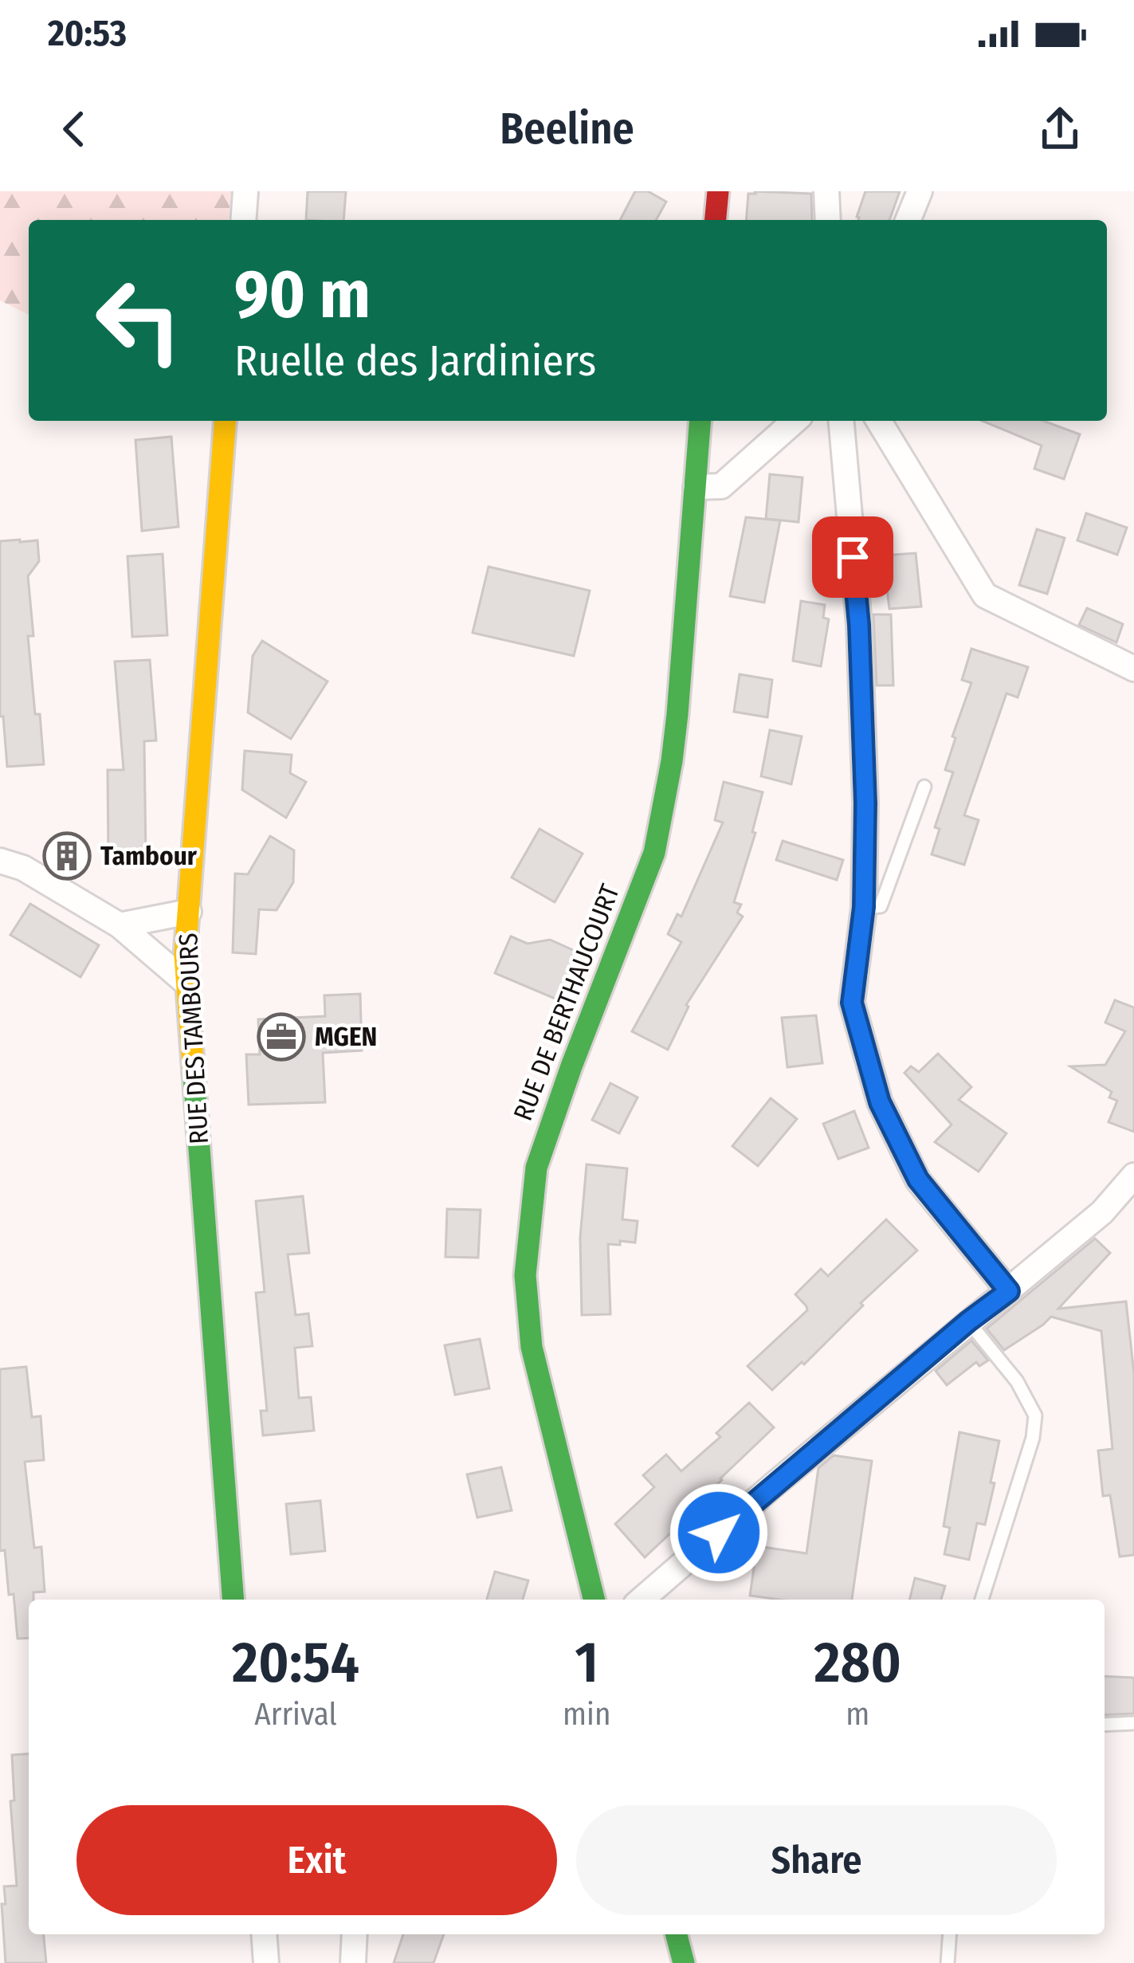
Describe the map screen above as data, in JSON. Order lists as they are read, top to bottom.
{
  "streets": {
    "main road": ["RUE DE BERTHAUCOURT", "RUE DES TAMBOURS"]
  },
  "places": {
    "building": ["Tambour"],
    "office": ["MGEN"]
  },
  "page": {
    "status": "20:53",
    "header": "Beeline",
    "turn": ["90 m", "Ruelle des Jardiniers"],
    "eta": [
      "20:54",
      "Arrival",
      "1",
      "min",
      "280",
      "m"
    ],
    "buttons": ["Exit", "Share"]
  }
}
